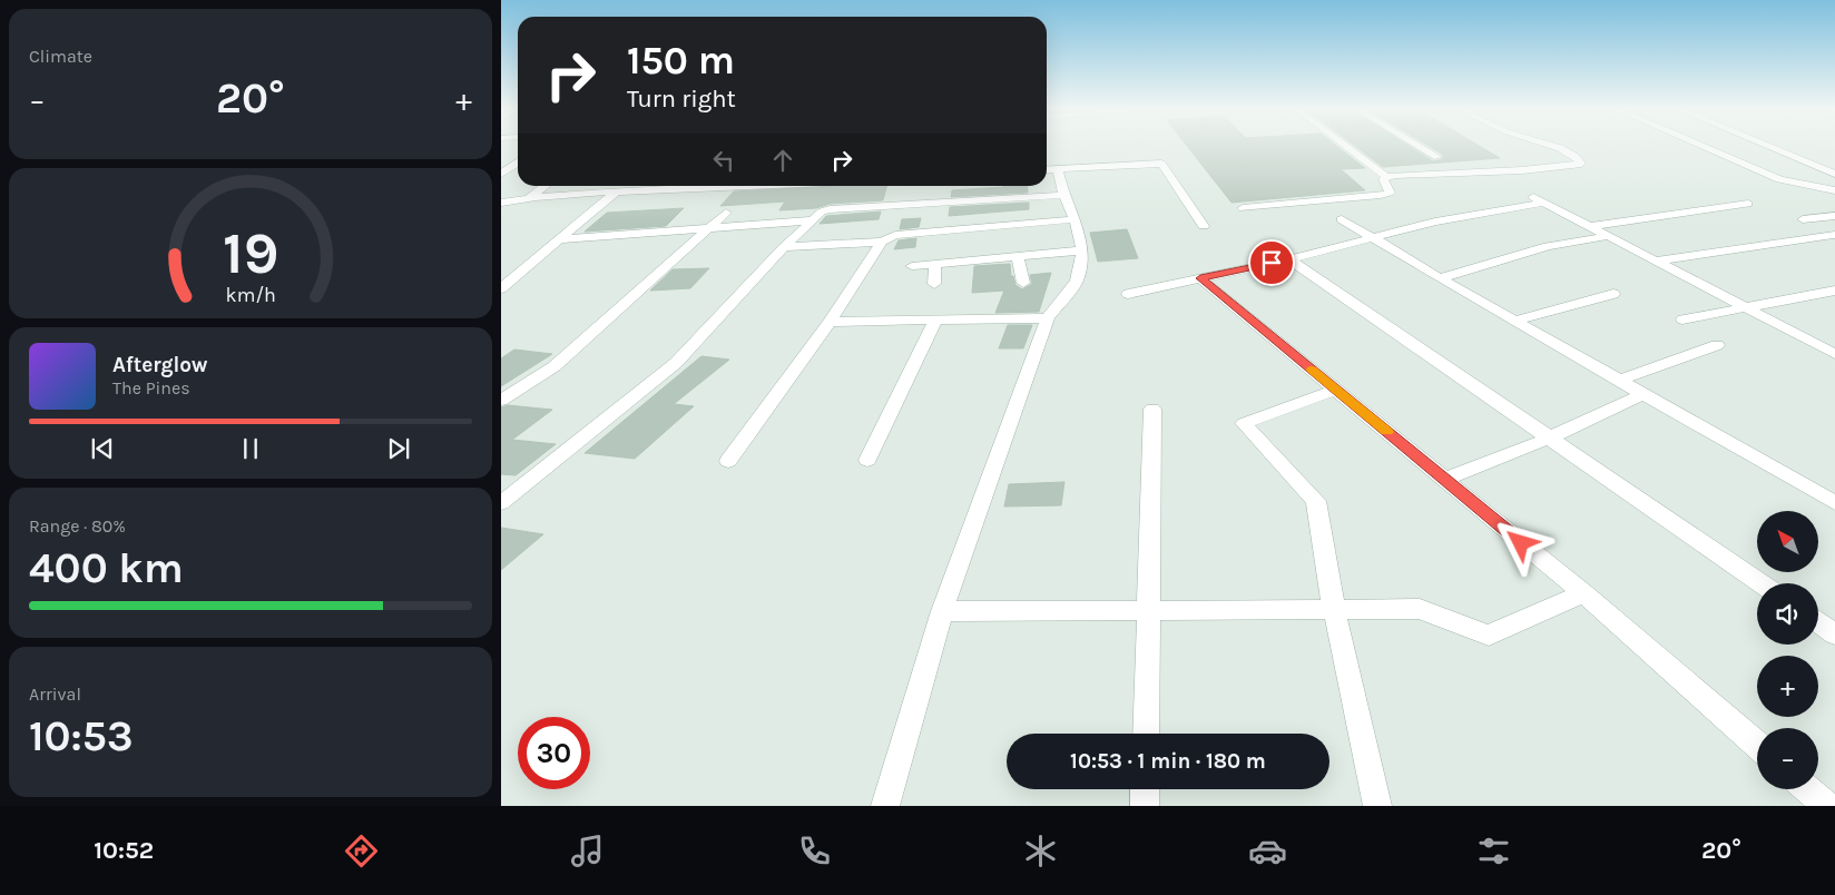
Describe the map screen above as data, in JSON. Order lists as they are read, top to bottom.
{
  "north": "top left",
  "page": {
    "tile": [
      "Climate",
      ["Range · 80%", "400 km"],
      ["Arrival", "10:53"]
    ],
    "turn": ["150 m", "Turn right"],
    "heat": ["−", "20°", "+"],
    "song": ["Afterglow", "The Pines"],
    "map_buttons": ["+", "−"],
    "limit": "30",
    "trip": "10:53 · 1 min · 180 m",
    "tabs": ["10:52", "20°"],
    "gauge": ["19", "km/h"]
  }
}
